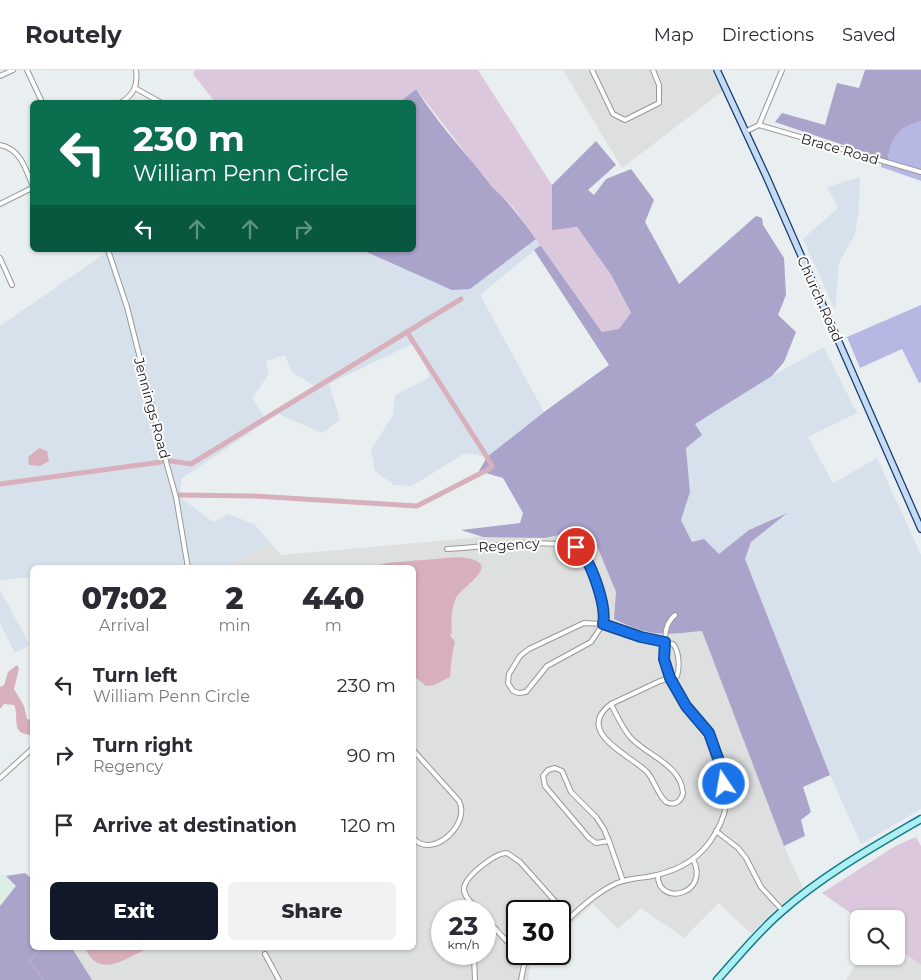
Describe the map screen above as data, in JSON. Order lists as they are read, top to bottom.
{
  "streets": {
    "main road": ["Church Road"],
    "street": ["Brace Road", "Jennings Road", "Regency"]
  },
  "page": {
    "header": "Routely",
    "nav": ["Map", "Directions", "Saved"],
    "turn": ["230 m", "William Penn Circle"],
    "eta": [
      "07:02",
      "Arrival",
      "2",
      "min",
      "440",
      "m"
    ],
    "list": [
      {
        "name": "Turn left",
        "note": "William Penn Circle",
        "value": "230 m"
      },
      {
        "name": "Turn right",
        "note": "Regency",
        "value": "90 m"
      },
      {
        "name": "Arrive at destination",
        "value": "120 m"
      }
    ],
    "buttons": ["Exit", "Share"],
    "speed": "23 km/h",
    "limit": "30"
  }
}
